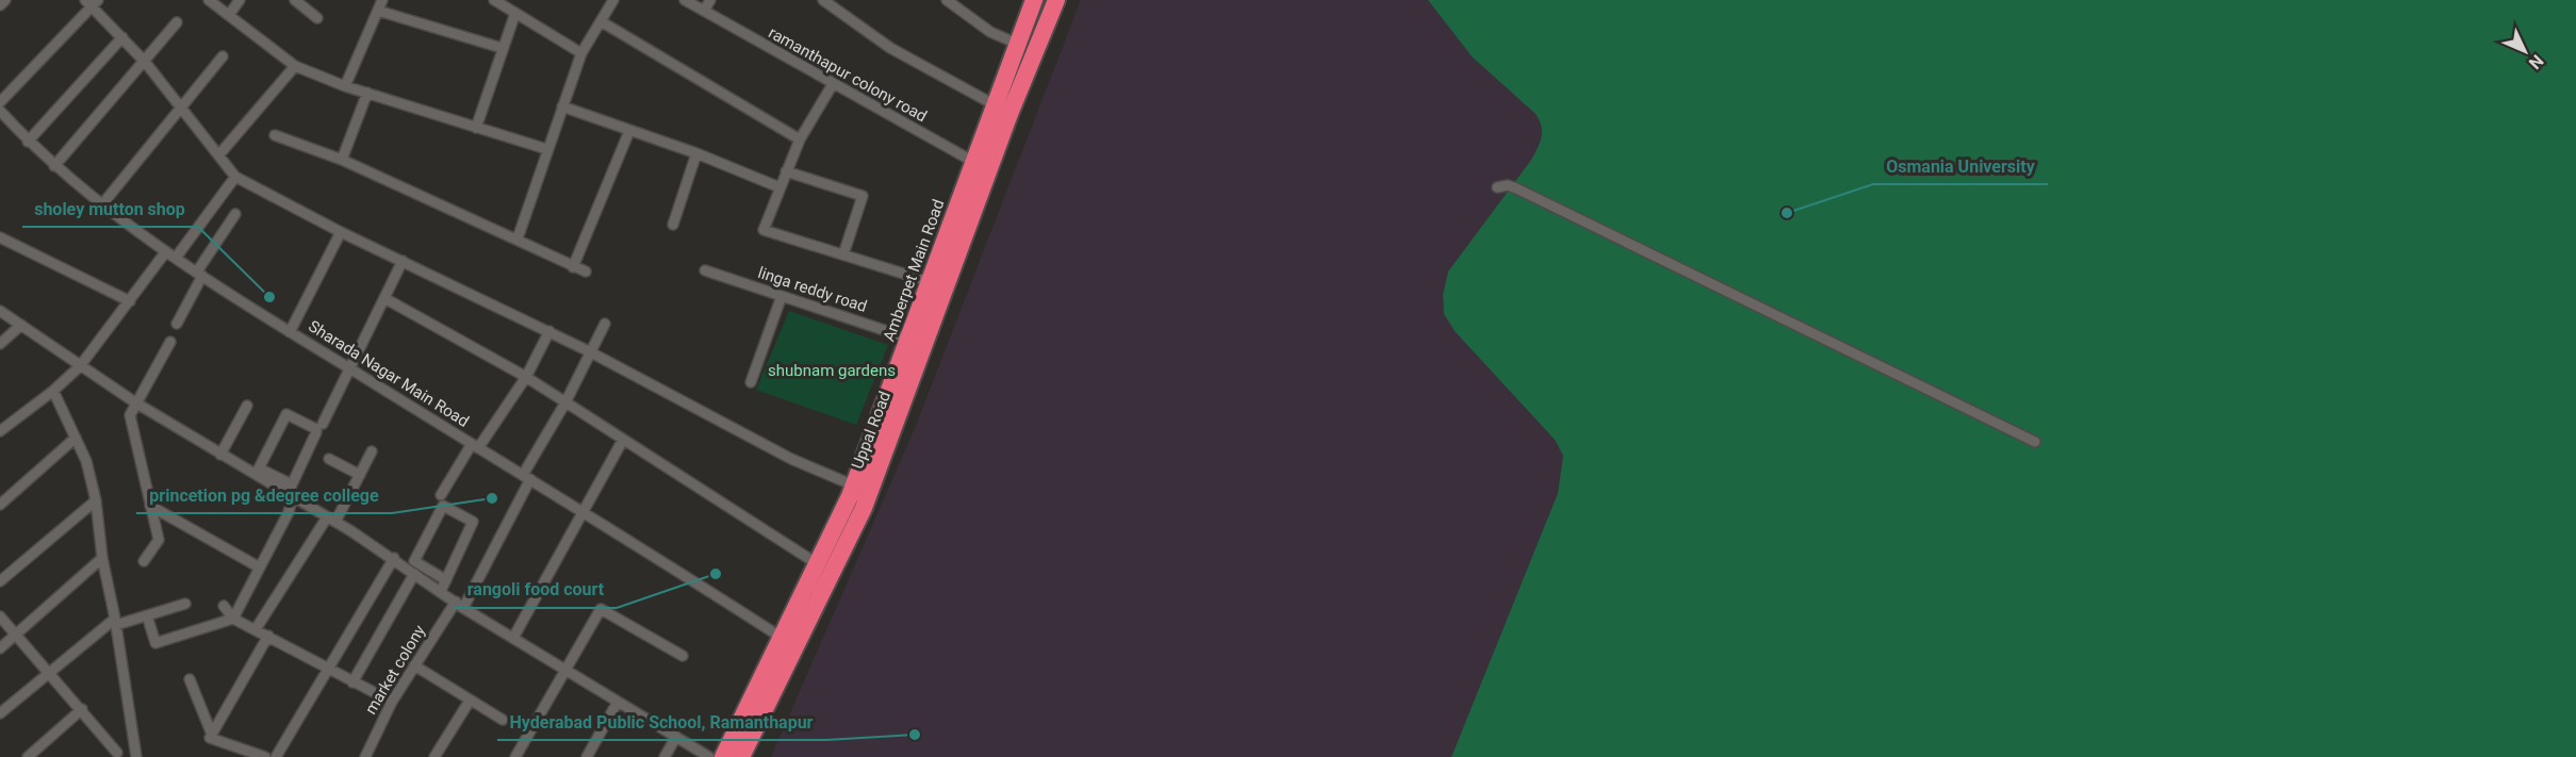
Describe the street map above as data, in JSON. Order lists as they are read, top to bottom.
{
  "streets": {
    "highway": ["Amberpet Main Road", "Uppal Road"],
    "street": [
      "ramanthapur colony road",
      "linga reddy road",
      "Sharada Nagar Main Road",
      "market colony"
    ]
  },
  "crossings": [
    ["ramanthapur colony road", "Amberpet Main Road"],
    ["ramanthapur colony road", "Uppal Road"],
    ["Amberpet Main Road", "linga reddy road"],
    ["Amberpet Main Road", "Sharada Nagar Main Road"],
    ["Amberpet Main Road", "Uppal Road"],
    ["Sharada Nagar Main Road", "market colony"]
  ],
  "parks": ["shubnam gardens"],
  "places": [
    "Osmania University",
    "sholey mutton shop",
    "princetion pg &degree college",
    "rangoli food court",
    "Hyderabad Public School, Ramanthapur"
  ],
  "north": "bottom right"
}
